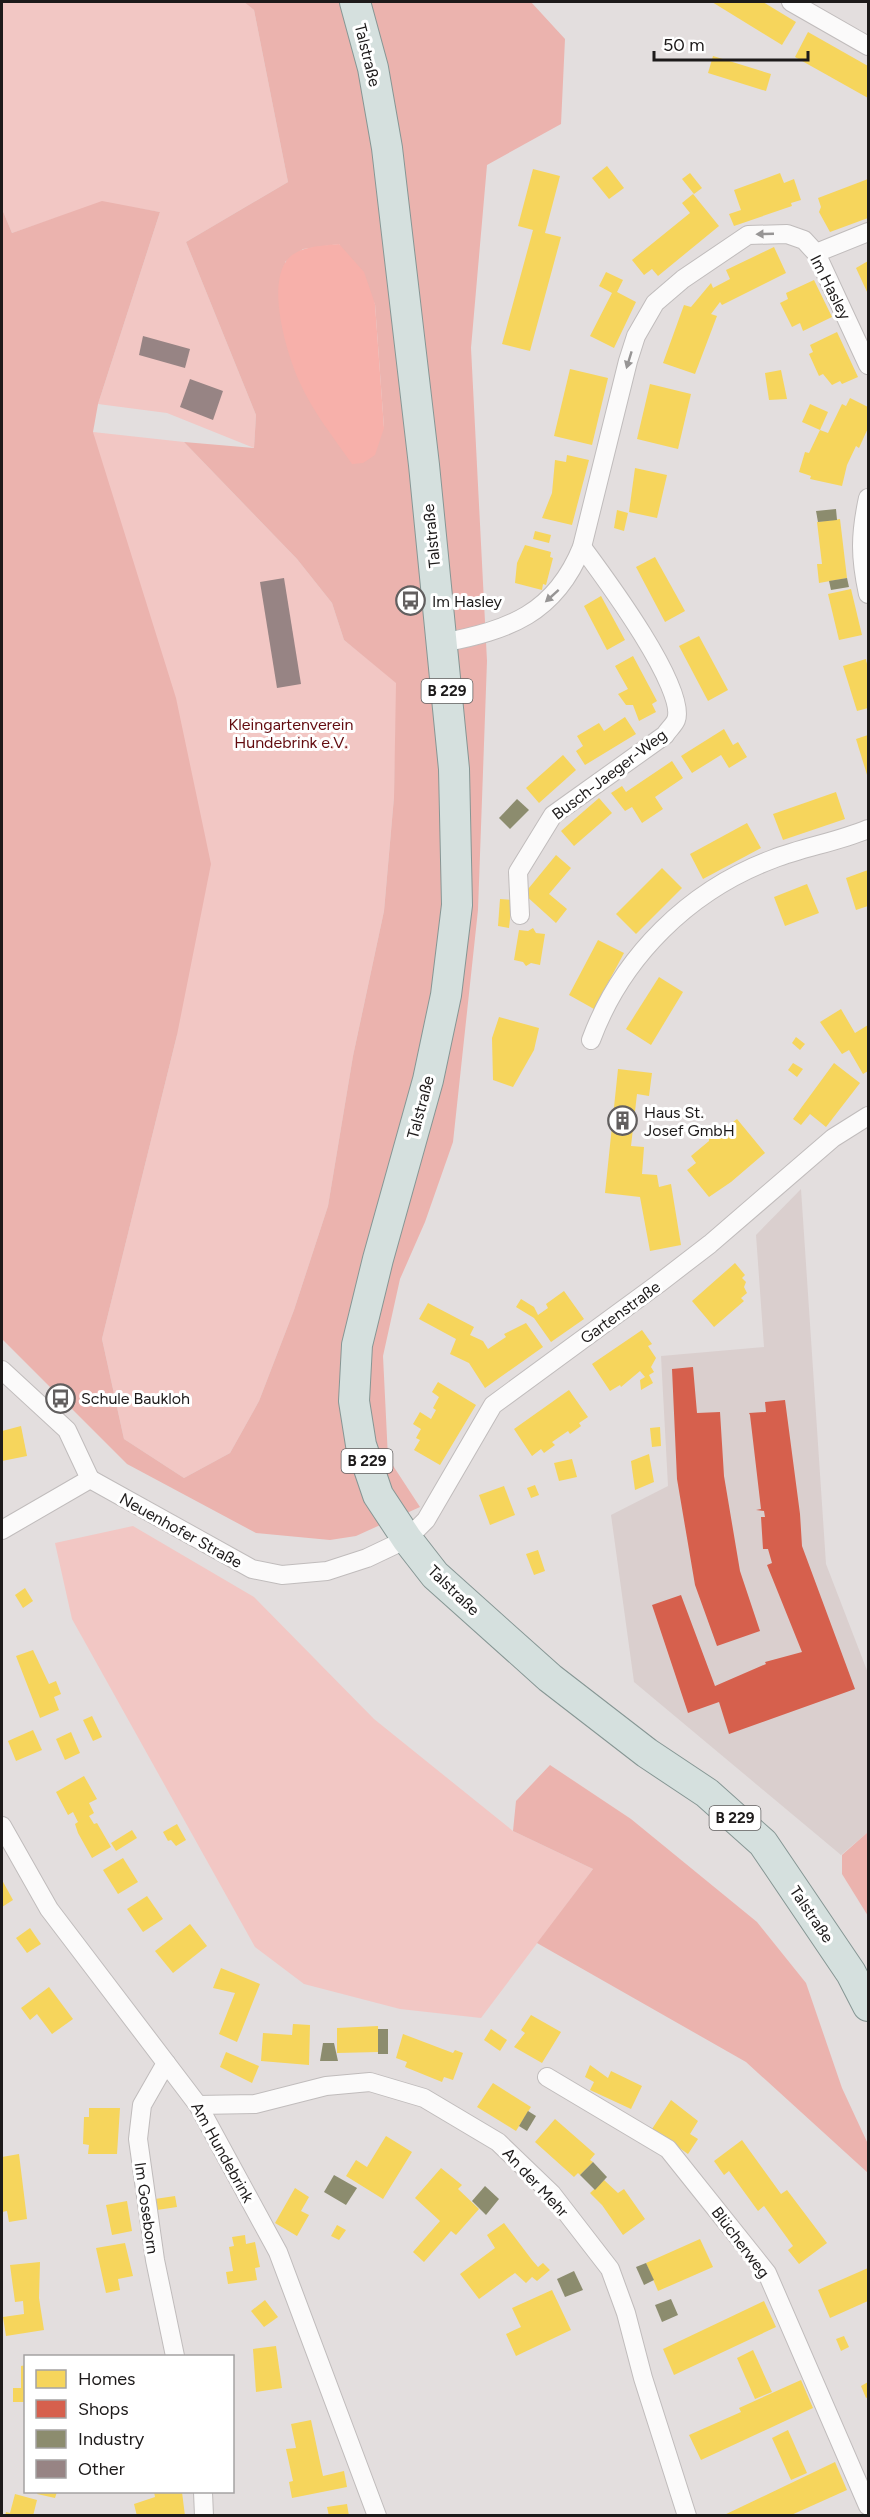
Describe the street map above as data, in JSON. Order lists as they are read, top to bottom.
{
  "streets": {
    "main road": ["Talstraße", "B 229"],
    "street": [
      "Im Hasley",
      "Busch-Jaeger-Weg",
      "Gartenstraße",
      "Neuenhofer Straße",
      "Am Hundebrink",
      "An der Mehr",
      "Im Goseborn",
      "Blücherweg"
    ]
  },
  "crossings": [
    ["Talstraße", "Im Hasley"],
    ["Talstraße", "Gartenstraße"],
    ["Talstraße", "Neuenhofer Straße"],
    ["Im Hasley", "Busch-Jaeger-Weg"],
    ["Gartenstraße", "Neuenhofer Straße"],
    ["Am Hundebrink", "An der Mehr"],
    ["Am Hundebrink", "Im Goseborn"]
  ],
  "one_way": ["Im Hasley"],
  "parks": ["Kleingartenverein Hundebrink e.V."],
  "places": {
    "bus stop": ["Im Hasley", "Schule Baukloh"],
    "building": ["Haus St. Josef GmbH"]
  },
  "legend": [
    "Homes",
    "Shops",
    "Industry",
    "Other"
  ],
  "scale_bar": "50 m"
}
